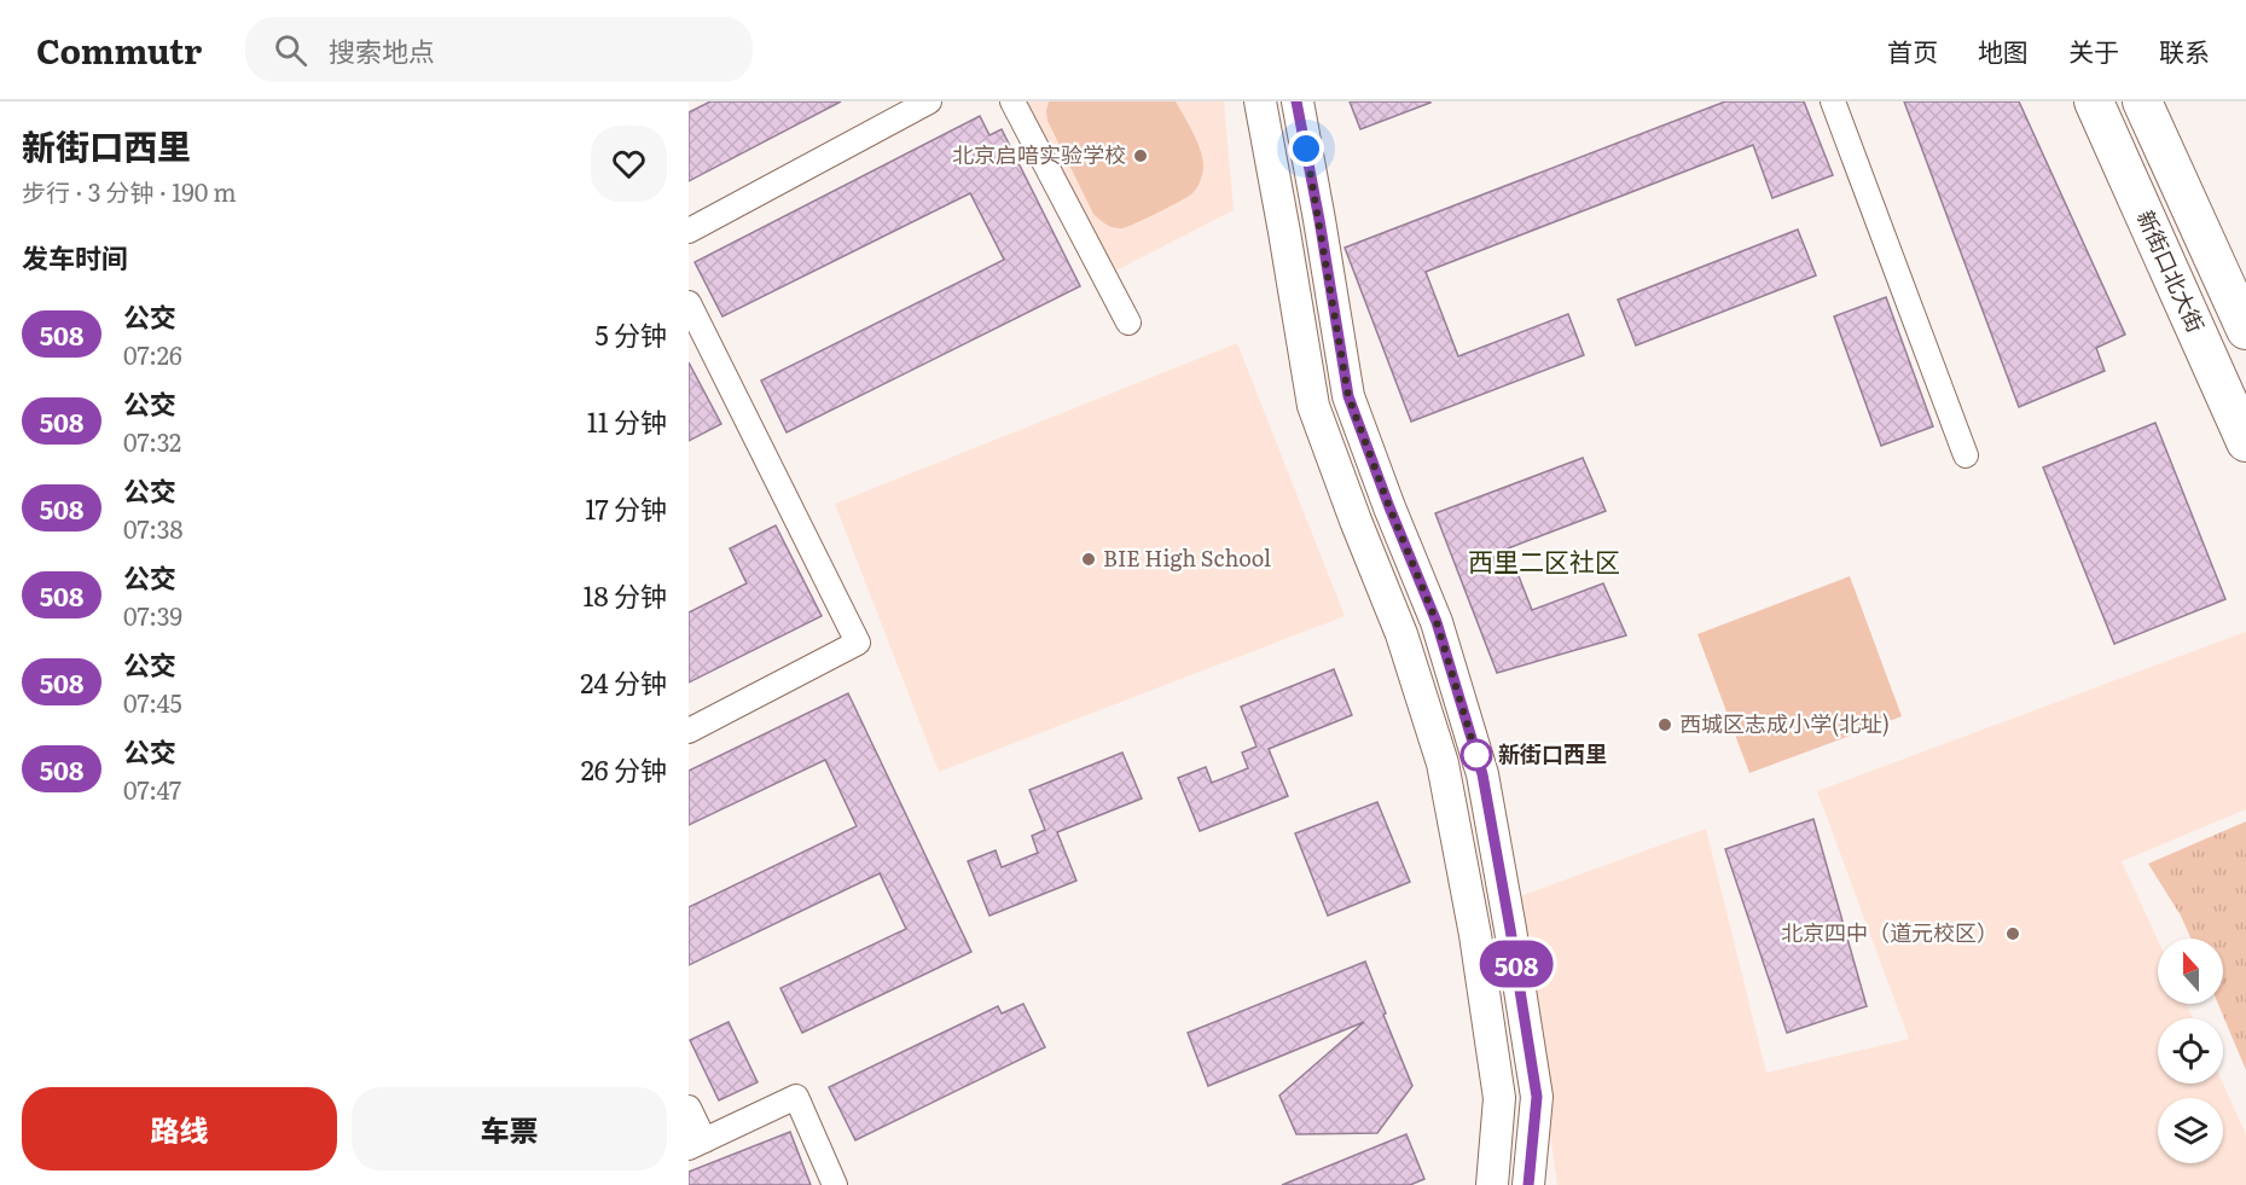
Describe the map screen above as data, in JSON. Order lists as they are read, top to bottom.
{
  "streets": {
    "main road": ["新街口北大街"]
  },
  "districts": ["西里二区社区"],
  "places": [
    "北京启喑实验学校",
    "BIE High School",
    "西城区志成小学(北址)",
    "新街口西里",
    "北京四中（道元校区）"
  ],
  "lines": ["bus line 508"],
  "north": "top",
  "page": {
    "header": "Commutr",
    "search": "搜索地点",
    "nav": [
      "首页",
      "地图",
      "关于",
      "联系"
    ],
    "heading": [
      ["新街口西里", "步行 · 3 分钟 · 190 m"],
      "发车时间"
    ],
    "on_map": "508",
    "list": [
      {
        "mark": "508",
        "name": "公交",
        "note": "07:26",
        "value": "5 分钟"
      },
      {
        "mark": "508",
        "name": "公交",
        "note": "07:32",
        "value": "11 分钟"
      },
      {
        "mark": "508",
        "name": "公交",
        "note": "07:38",
        "value": "17 分钟"
      },
      {
        "mark": "508",
        "name": "公交",
        "note": "07:39",
        "value": "18 分钟"
      },
      {
        "mark": "508",
        "name": "公交",
        "note": "07:45",
        "value": "24 分钟"
      },
      {
        "mark": "508",
        "name": "公交",
        "note": "07:47",
        "value": "26 分钟"
      }
    ],
    "buttons": ["路线", "车票"]
  }
}
